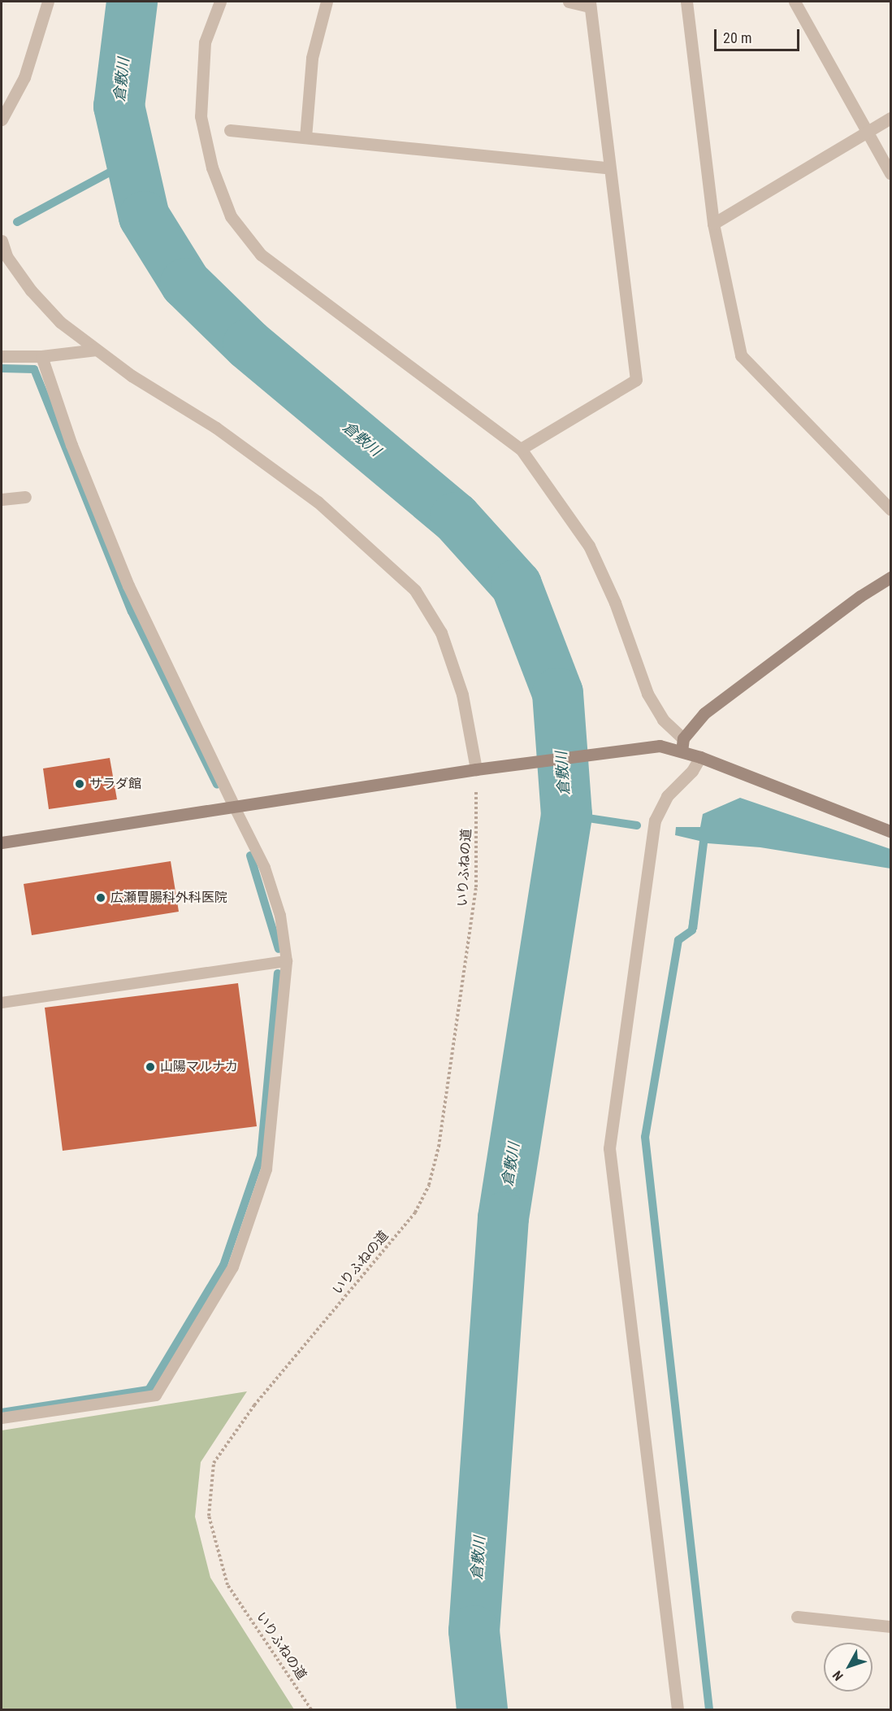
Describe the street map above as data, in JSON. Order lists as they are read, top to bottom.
{
  "streets": {
    "path": ["いりふねの道"]
  },
  "water": ["倉敷川"],
  "places": ["サラダ館", "広瀬胃腸科外科医院", "山陽マルナカ"],
  "scale_bar": "20 m",
  "north": "bottom left"
}
